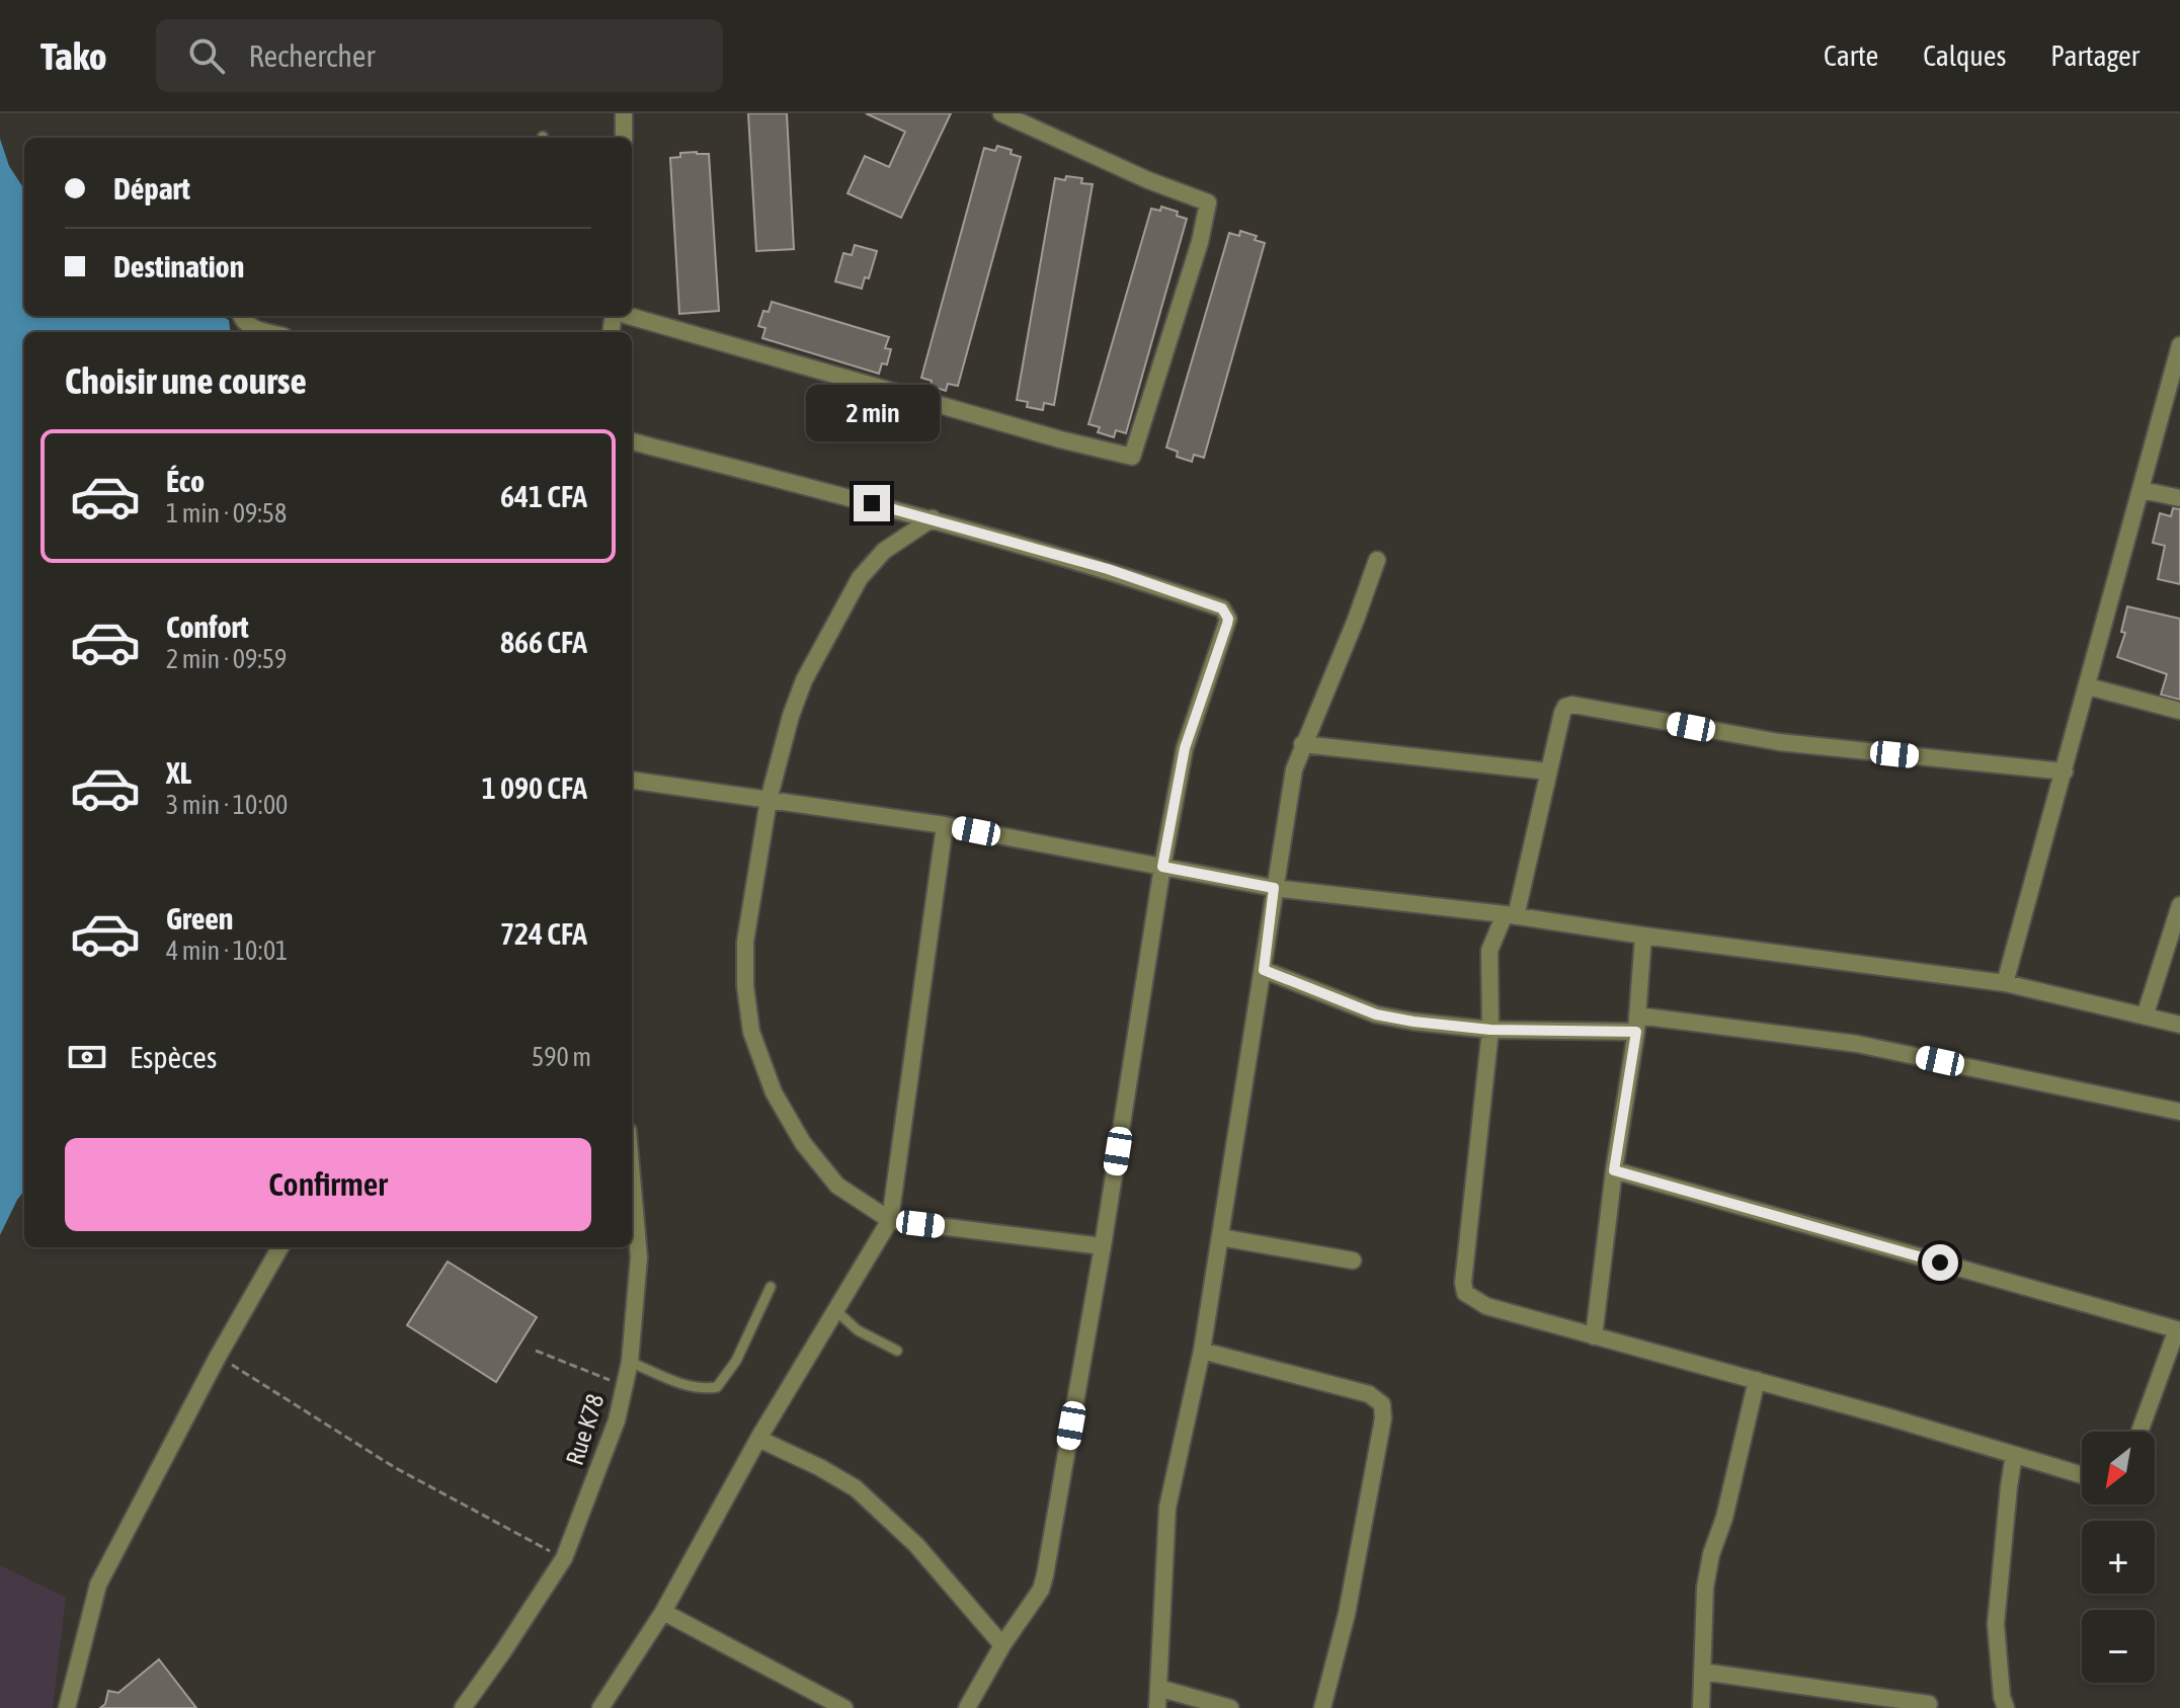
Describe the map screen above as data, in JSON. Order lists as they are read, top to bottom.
{
  "streets": {
    "street": ["Rue K78"]
  },
  "north": "bottom left",
  "page": {
    "header": "Tako",
    "search": "Rechercher",
    "nav": ["Carte", "Calques", "Partager"],
    "banner": ["Départ", "Destination"],
    "heading": "Choisir une course",
    "bubble": "2 min",
    "list": [
      {
        "name": "Éco",
        "note": "1 min · 09:58",
        "value": "641 CFA"
      },
      {
        "name": "Confort",
        "note": "2 min · 09:59",
        "value": "866 CFA"
      },
      {
        "name": "XL",
        "note": "3 min · 10:00",
        "value": "1 090 CFA"
      },
      {
        "name": "Green",
        "note": "4 min · 10:01",
        "value": "724 CFA"
      }
    ],
    "pay": ["Espèces", "590 m"],
    "buttons": "Confirmer",
    "map_buttons": ["+", "−"]
  }
}
